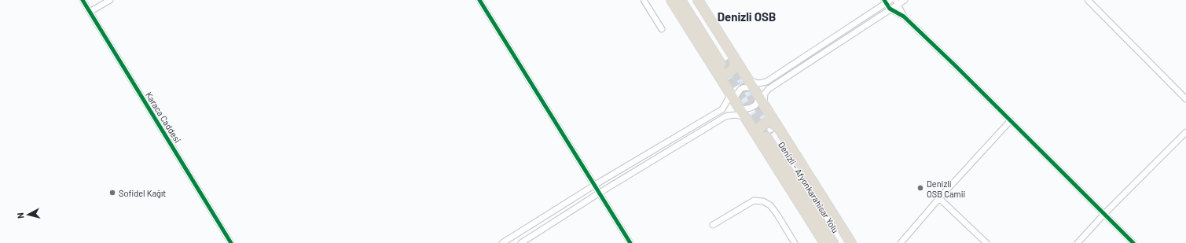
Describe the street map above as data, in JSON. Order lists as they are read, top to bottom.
{
  "streets": {
    "highway": ["Denizli - Afyonkarahisar Yolu"],
    "street": ["Karaca Caddesi"]
  },
  "districts": ["Denizli OSB"],
  "places": ["Denizli OSB Camii", "Sofidel Kağıt"],
  "north": "left"
}
